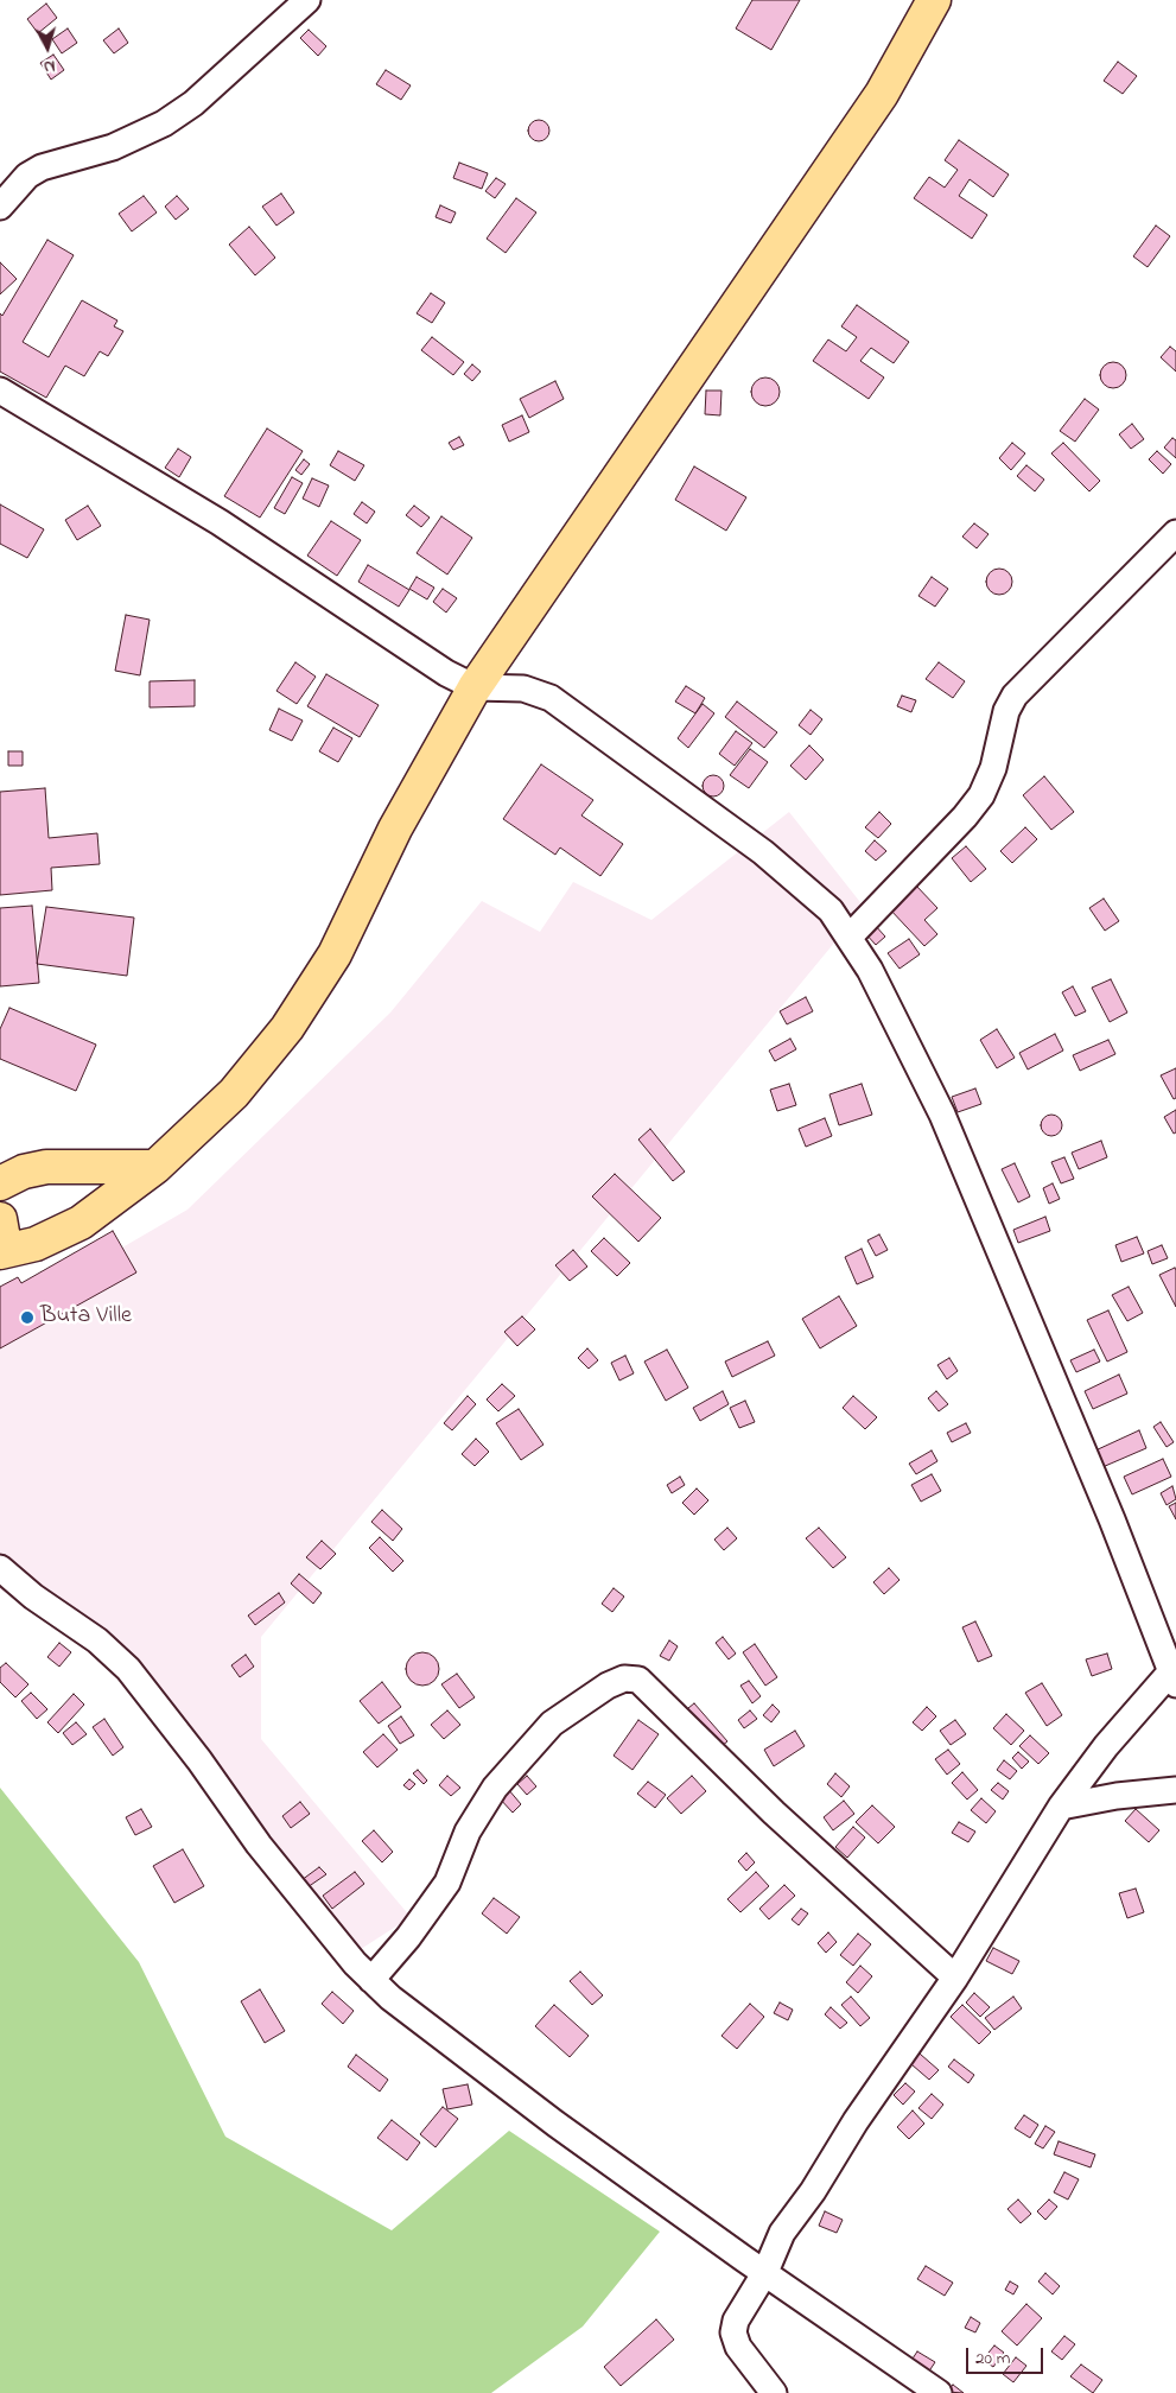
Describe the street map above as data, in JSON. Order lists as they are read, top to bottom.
{
  "places": ["Buta Ville"],
  "scale_bar": "20 m",
  "north": "bottom"
}
